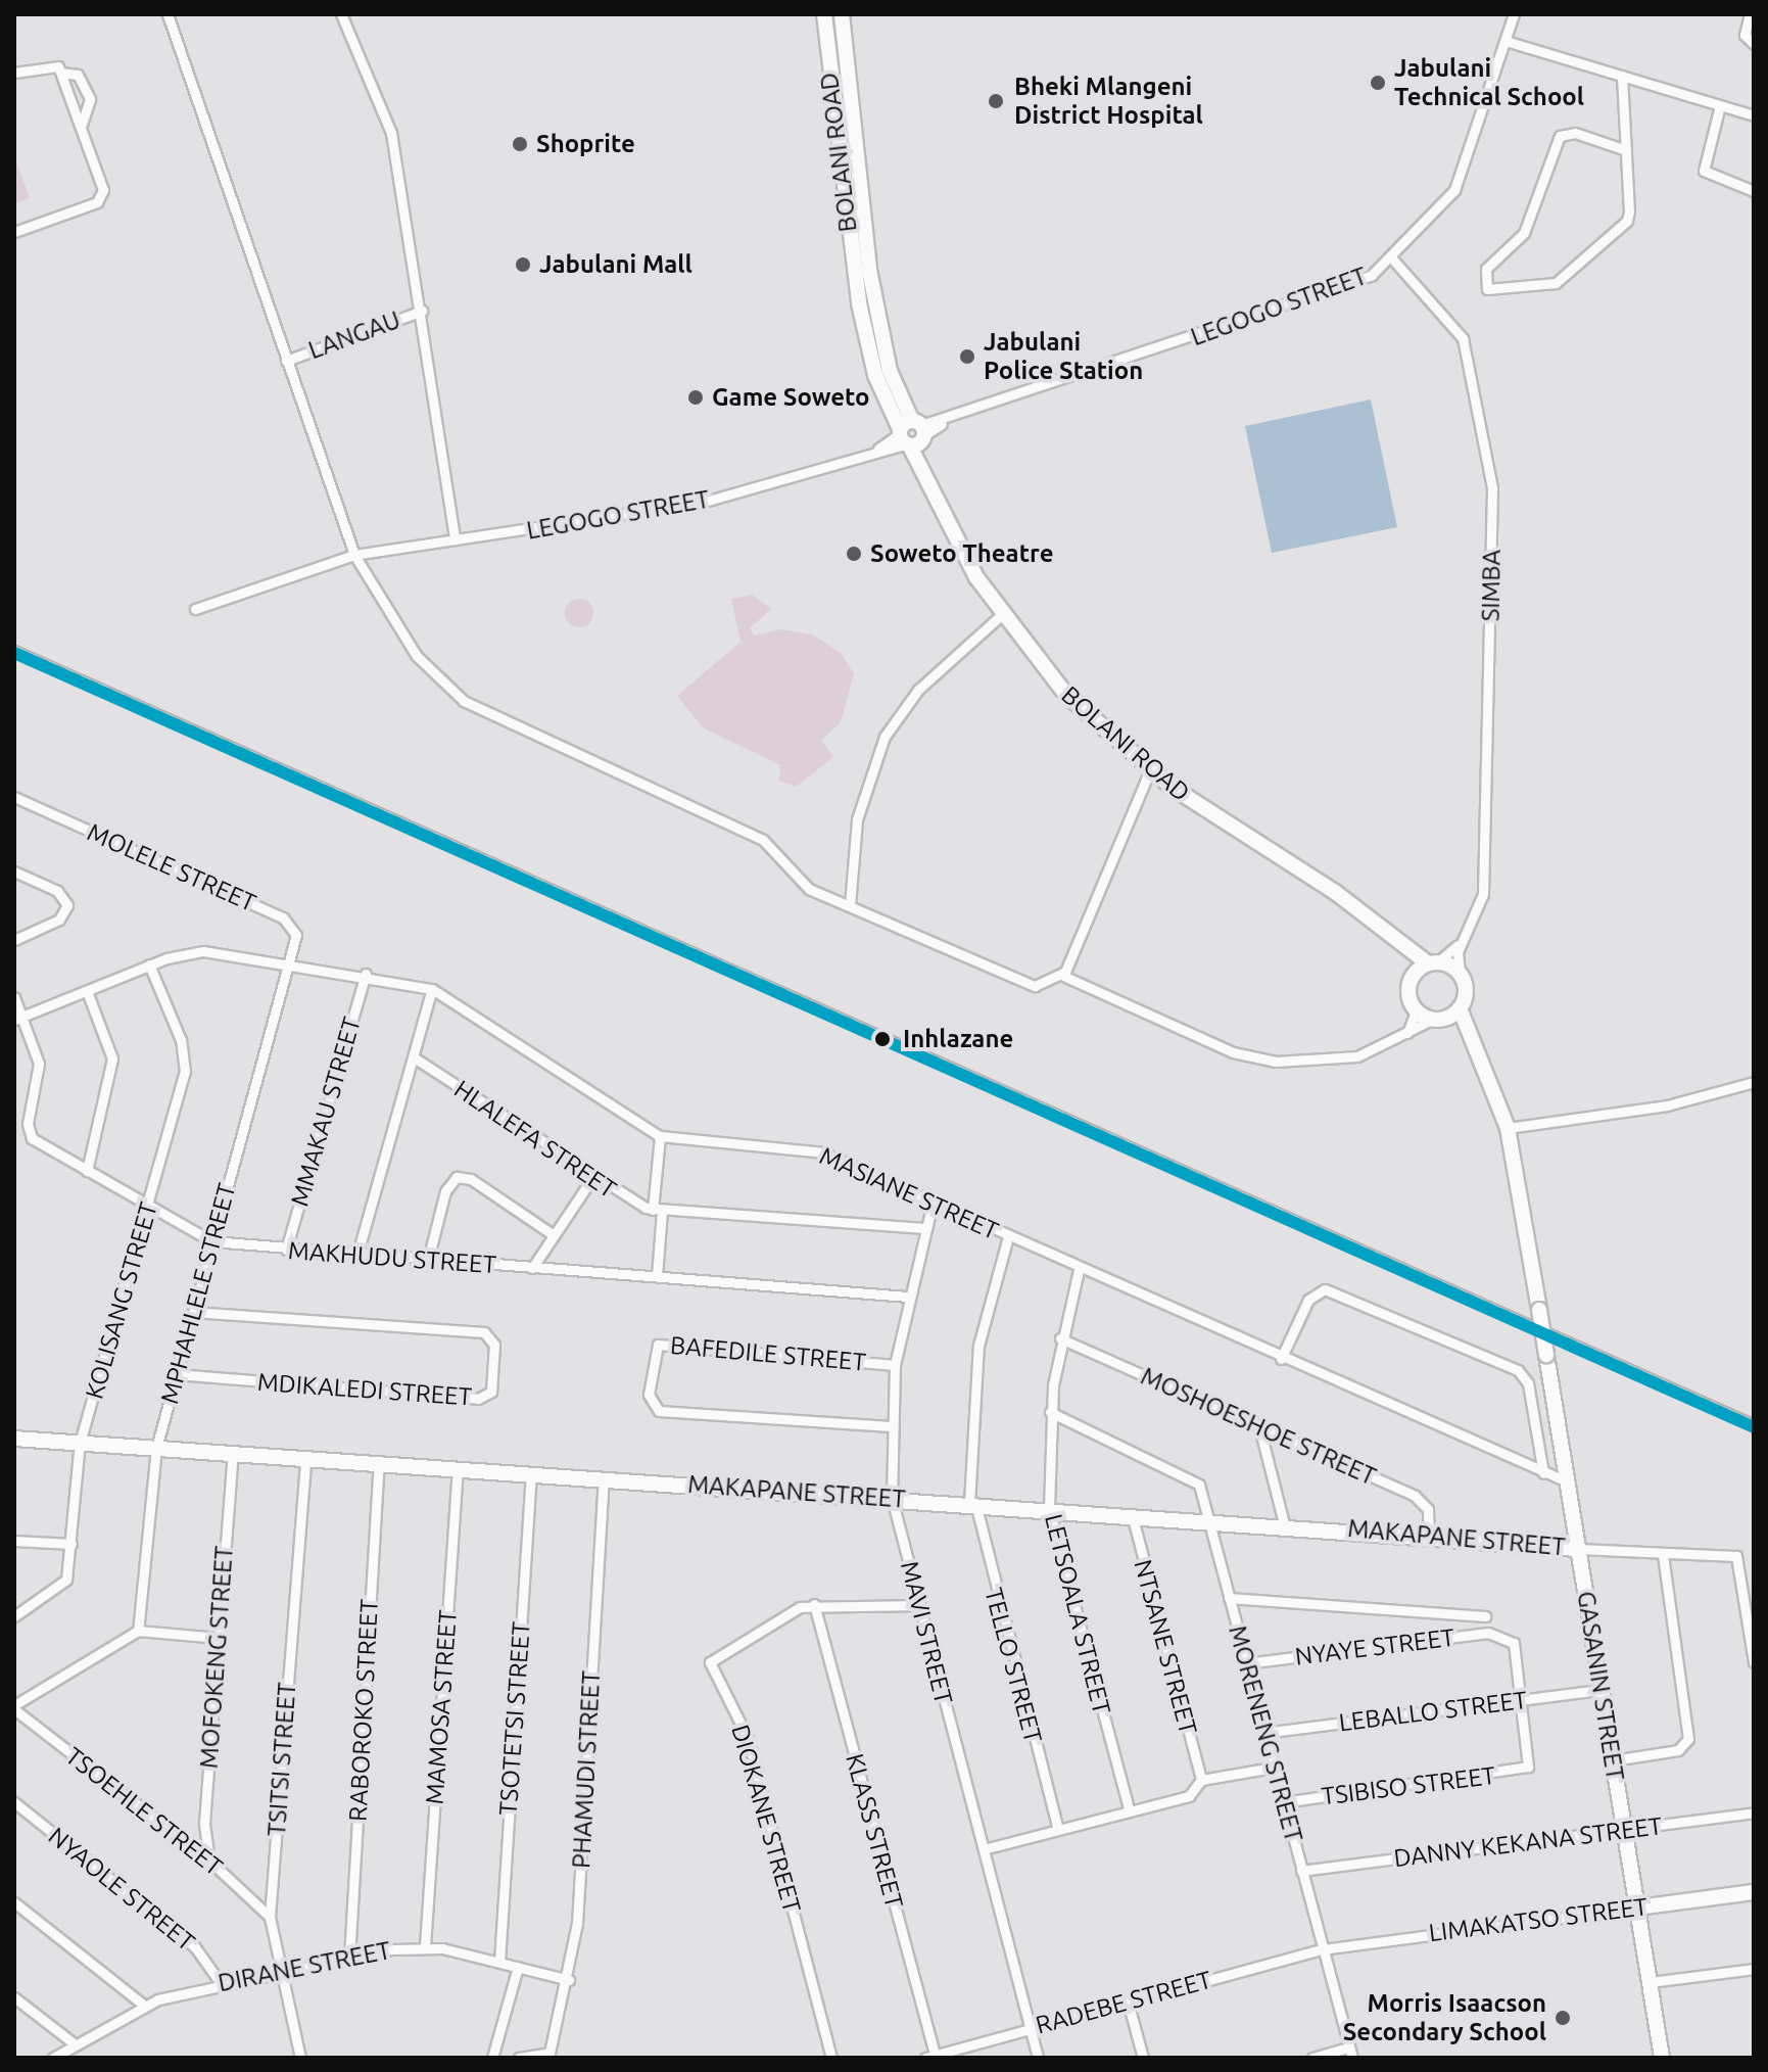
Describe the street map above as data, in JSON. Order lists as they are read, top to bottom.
{
  "streets": {
    "street": [
      "BOLANI ROAD",
      "LEGOGO STREET",
      "LANGAU",
      "SIMBA",
      "MOLELE STREET",
      "MMAKAU STREET",
      "HLALEFA STREET",
      "MASIANE STREET",
      "MAKHUDU STREET",
      "MPHAHLELE STREET",
      "KOLISANG STREET",
      "BAFEDILE STREET",
      "MDIKALEDI STREET",
      "MOSHOESHOE STREET",
      "MAKAPANE STREET",
      "LETSOALA STREET",
      "MAVI STREET",
      "NTSANE STREET",
      "NYAYE STREET",
      "MOFOKENG STREET",
      "TELLO STREET",
      "GASANIN STREET",
      "MAMOSA STREET",
      "RABOROKO STREET",
      "LEBALLO STREET",
      "TSOTETSI STREET",
      "MORENENG STREET",
      "TSITSI STREET",
      "PHAMUDI STREET",
      "TSIBISO STREET",
      "TSOEHLE STREET",
      "DIOKANE STREET",
      "KLASS STREET",
      "DANNY KEKANA STREET",
      "NYAOLE STREET",
      "LIMAKATSO STREET",
      "DIRANE STREET",
      "RADEBE STREET"
    ]
  },
  "crossings": [
    ["BOLANI ROAD", "LEGOGO STREET"],
    ["BOLANI ROAD", "GASANIN STREET"],
    ["LEGOGO STREET", "SIMBA"],
    ["MOLELE STREET", "MASIANE STREET"],
    ["MOLELE STREET", "MPHAHLELE STREET"],
    ["MMAKAU STREET", "MASIANE STREET"],
    ["MMAKAU STREET", "MAKHUDU STREET"],
    ["MASIANE STREET", "MAKHUDU STREET"],
    ["MASIANE STREET", "MPHAHLELE STREET"],
    ["MASIANE STREET", "KOLISANG STREET"],
    ["MASIANE STREET", "LETSOALA STREET"],
    ["MASIANE STREET", "MAVI STREET"],
    ["MASIANE STREET", "TELLO STREET"],
    ["MASIANE STREET", "GASANIN STREET"],
    ["MAKHUDU STREET", "MPHAHLELE STREET"],
    ["MAKHUDU STREET", "KOLISANG STREET"],
    ["MAKHUDU STREET", "MAVI STREET"],
    ["MPHAHLELE STREET", "MDIKALEDI STREET"],
    ["MPHAHLELE STREET", "MAKAPANE STREET"],
    ["KOLISANG STREET", "MAKAPANE STREET"],
    ["BAFEDILE STREET", "MAVI STREET"],
    ["MOSHOESHOE STREET", "MAKAPANE STREET"],
    ["MOSHOESHOE STREET", "LETSOALA STREET"],
    ["MAKAPANE STREET", "LETSOALA STREET"],
    ["MAKAPANE STREET", "MAVI STREET"],
    ["MAKAPANE STREET", "NTSANE STREET"],
    ["MAKAPANE STREET", "MOFOKENG STREET"],
    ["MAKAPANE STREET", "TELLO STREET"],
    ["MAKAPANE STREET", "GASANIN STREET"],
    ["MAKAPANE STREET", "MAMOSA STREET"],
    ["MAKAPANE STREET", "RABOROKO STREET"],
    ["MAKAPANE STREET", "TSOTETSI STREET"],
    ["MAKAPANE STREET", "MORENENG STREET"],
    ["MAKAPANE STREET", "TSITSI STREET"],
    ["MAKAPANE STREET", "PHAMUDI STREET"],
    ["LETSOALA STREET", "MORENENG STREET"],
    ["MAVI STREET", "DIOKANE STREET"],
    ["MAVI STREET", "RADEBE STREET"],
    ["NYAYE STREET", "LEBALLO STREET"],
    ["NYAYE STREET", "MORENENG STREET"],
    ["NYAYE STREET", "TSIBISO STREET"],
    ["MOFOKENG STREET", "TSOEHLE STREET"],
    ["GASANIN STREET", "LEBALLO STREET"],
    ["GASANIN STREET", "DANNY KEKANA STREET"],
    ["GASANIN STREET", "LIMAKATSO STREET"],
    ["MAMOSA STREET", "DIRANE STREET"],
    ["RABOROKO STREET", "DIRANE STREET"],
    ["LEBALLO STREET", "MORENENG STREET"],
    ["LEBALLO STREET", "TSIBISO STREET"],
    ["TSOTETSI STREET", "DIRANE STREET"],
    ["MORENENG STREET", "TSIBISO STREET"],
    ["MORENENG STREET", "DANNY KEKANA STREET"],
    ["MORENENG STREET", "LIMAKATSO STREET"],
    ["MORENENG STREET", "RADEBE STREET"],
    ["TSITSI STREET", "TSOEHLE STREET"],
    ["TSITSI STREET", "DIRANE STREET"],
    ["PHAMUDI STREET", "DIRANE STREET"],
    ["DIOKANE STREET", "KLASS STREET"],
    ["KLASS STREET", "RADEBE STREET"],
    ["NYAOLE STREET", "DIRANE STREET"],
    ["LIMAKATSO STREET", "RADEBE STREET"]
  ],
  "places": [
    "Jabulani Technical School",
    "Bheki Mlangeni District Hospital",
    "Shoprite",
    "Jabulani Mall",
    "Jabulani Police Station",
    "Game Soweto",
    "Soweto Theatre",
    "Inhlazane",
    "Morris Isaacson Secondary School"
  ]
}
